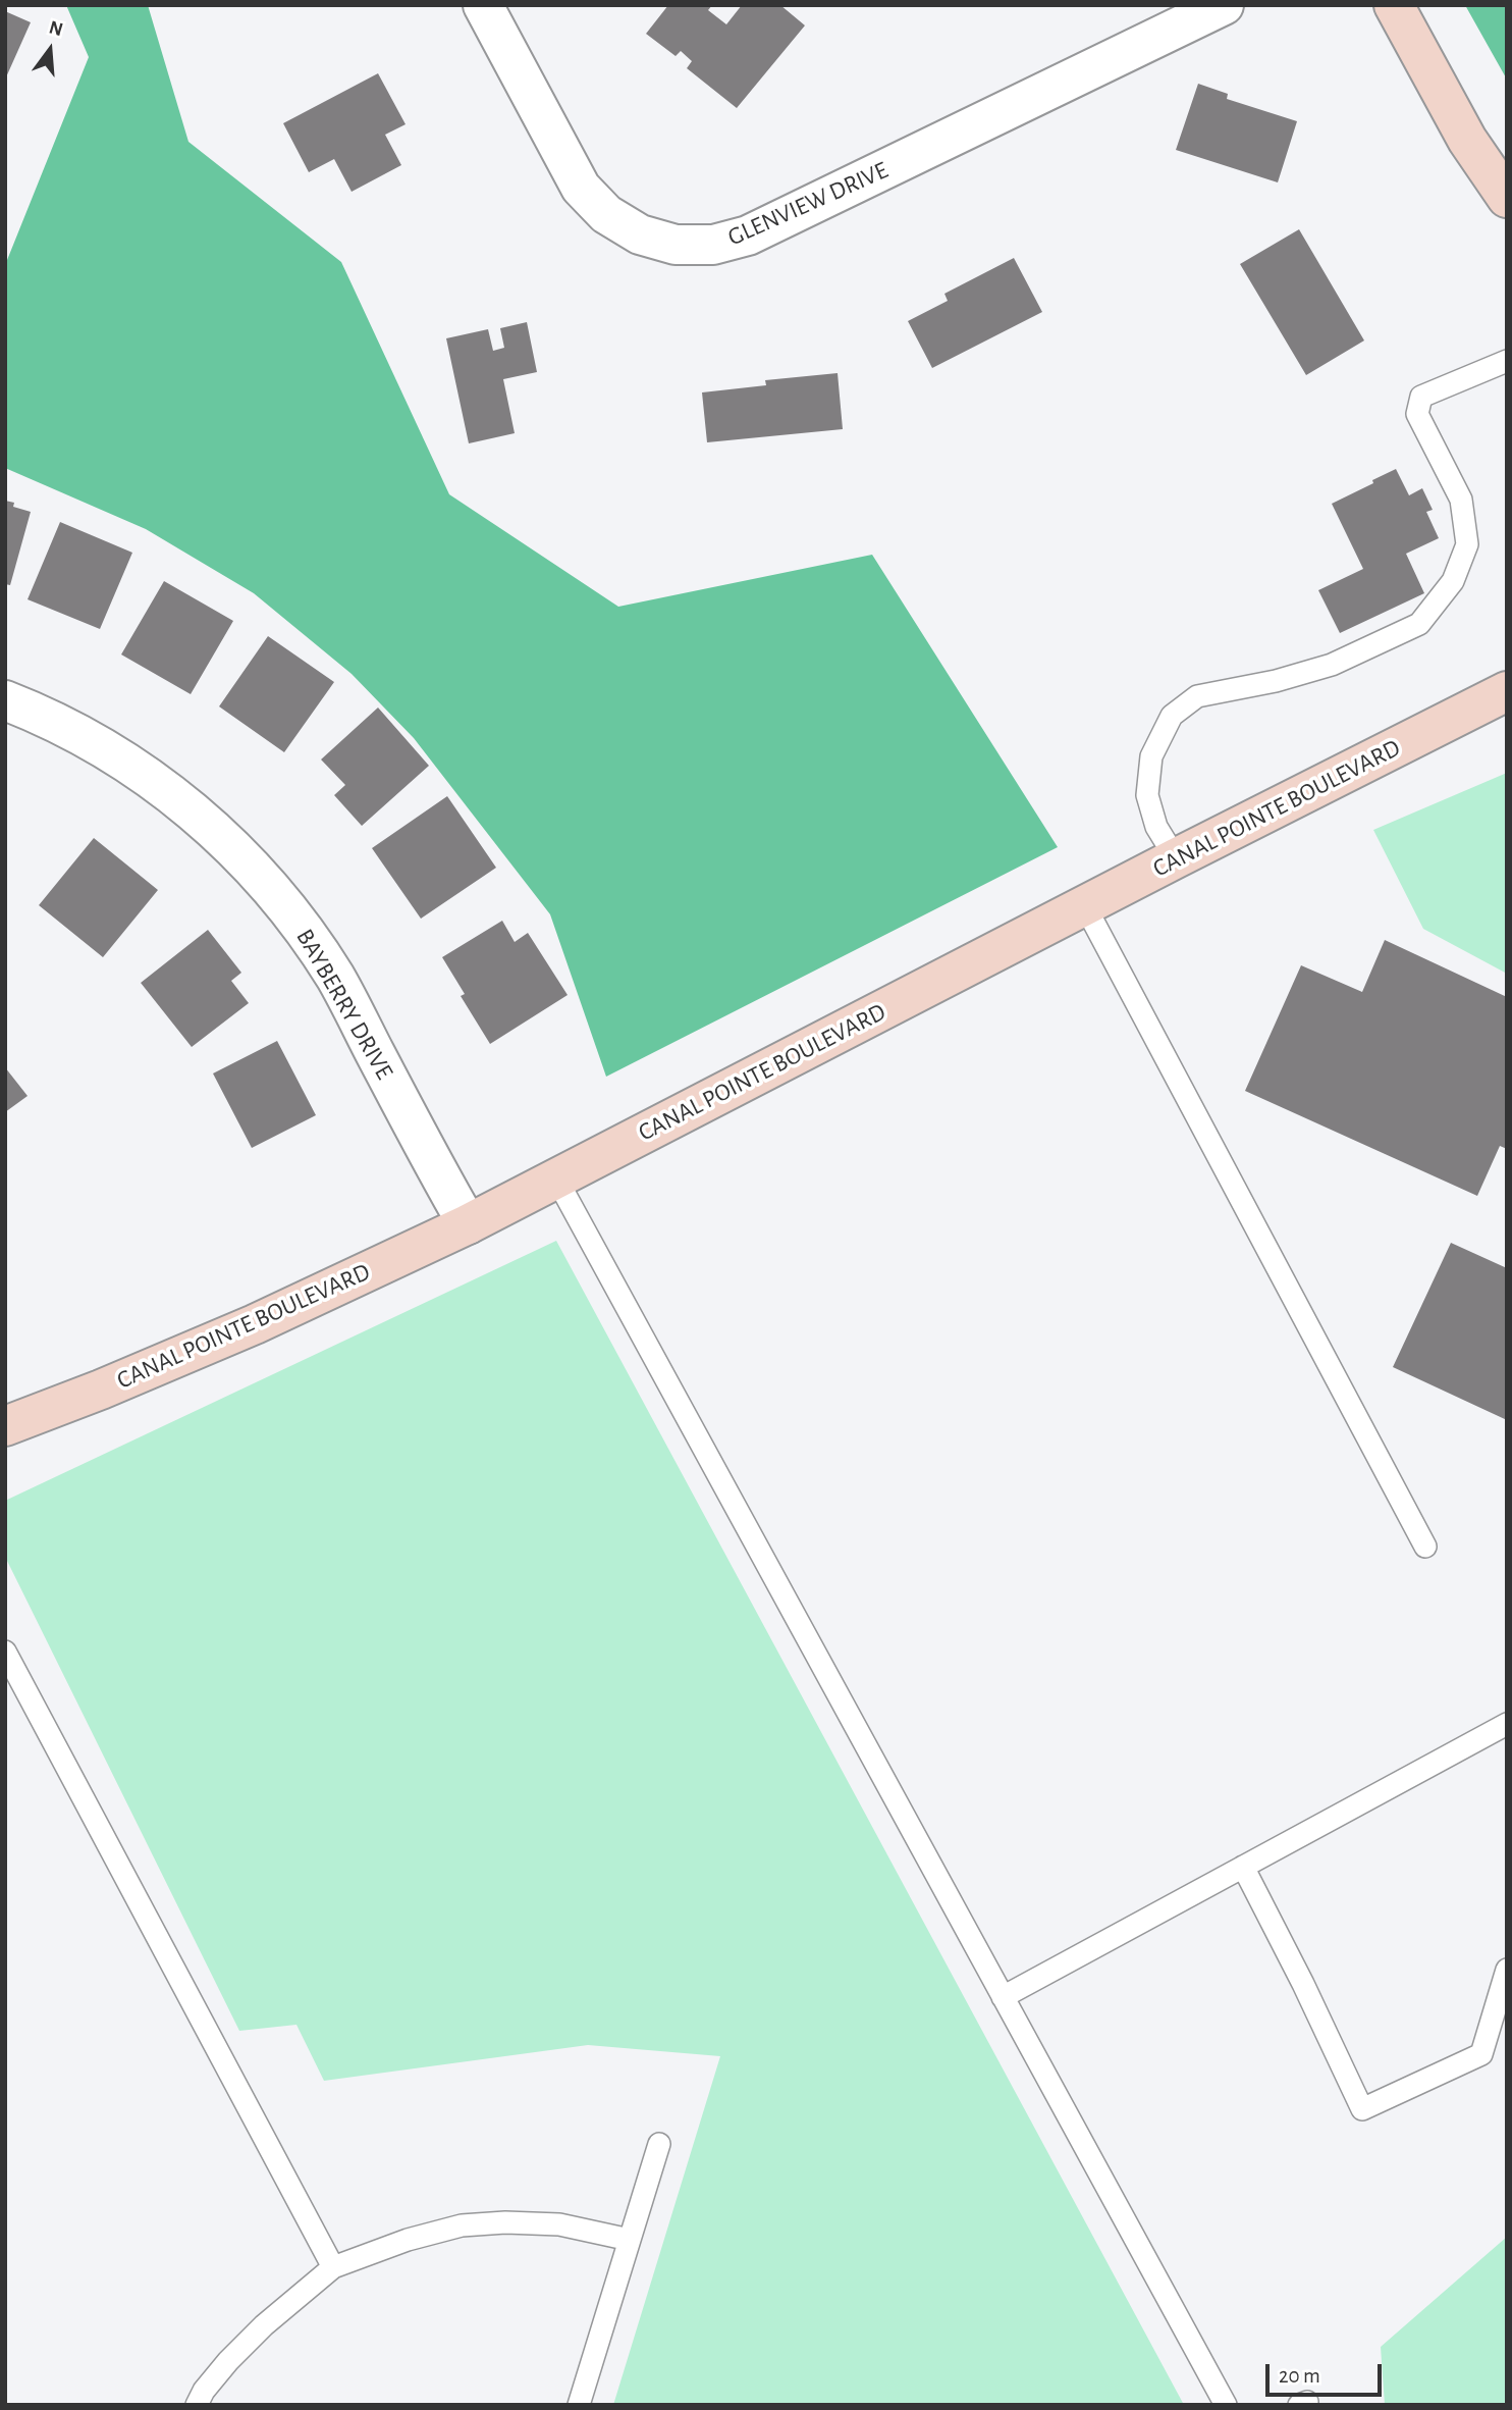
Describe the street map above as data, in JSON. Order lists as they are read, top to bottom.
{
  "streets": {
    "street": ["GLENVIEW DRIVE", "CANAL POINTE BOULEVARD", "BAYBERRY DRIVE"]
  },
  "crossings": [
    ["CANAL POINTE BOULEVARD", "BAYBERRY DRIVE"]
  ],
  "scale_bar": "20 m",
  "north": "top"
}
